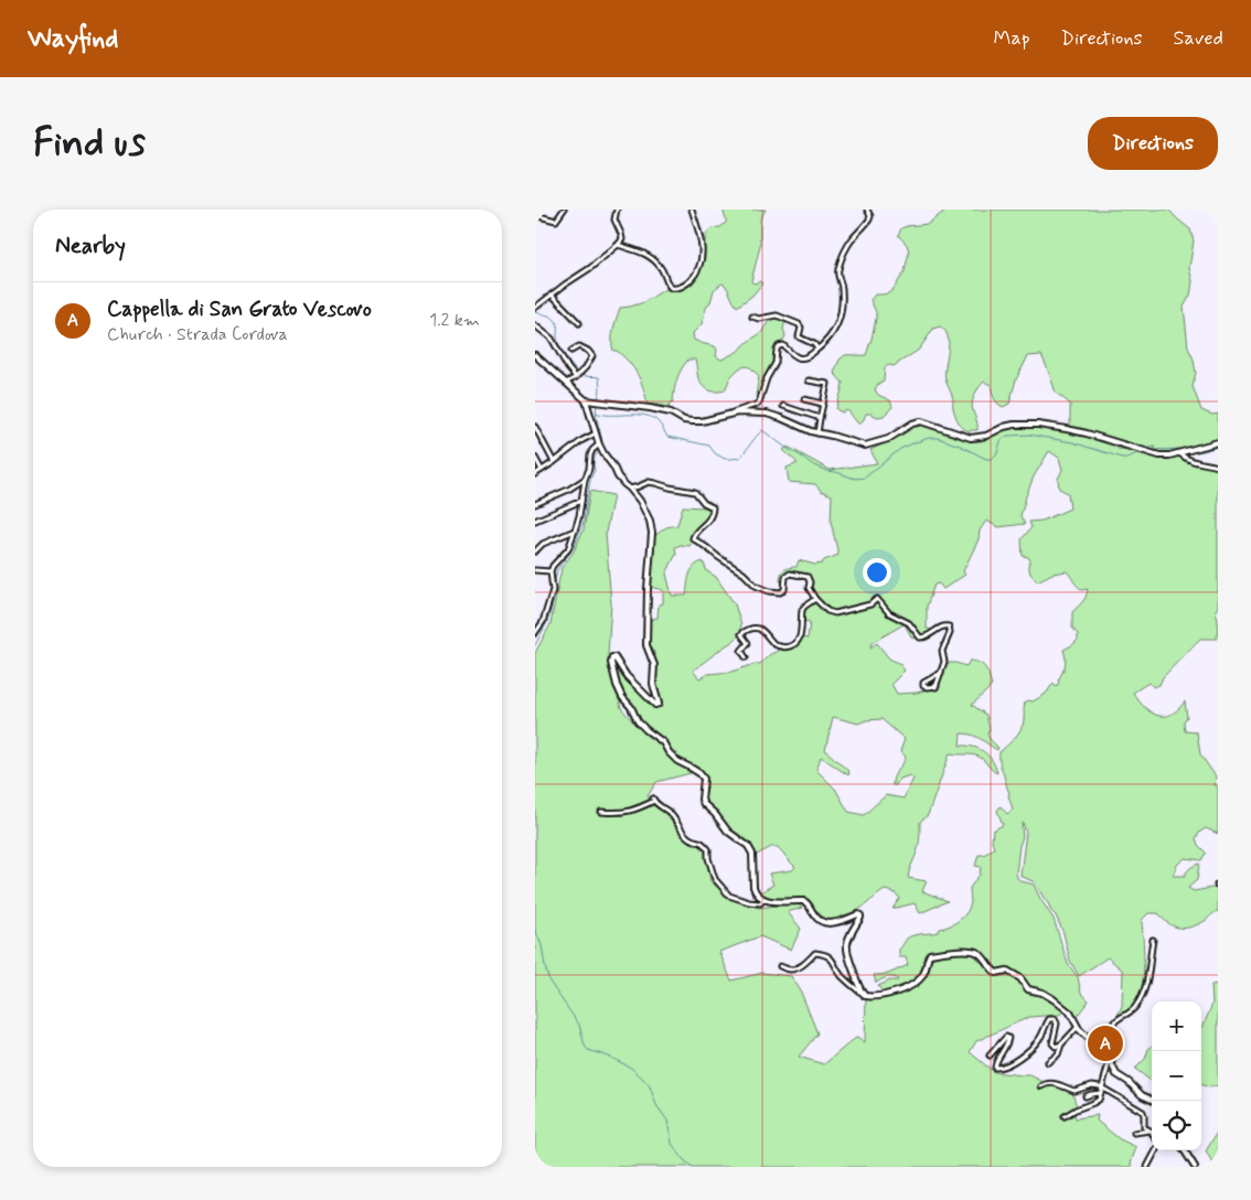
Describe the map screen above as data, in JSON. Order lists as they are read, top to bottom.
{
  "page": {
    "header": "Wayfind",
    "nav": ["Map", "Directions", "Saved"],
    "buttons": "Directions",
    "title": "Find us",
    "heading": "Nearby",
    "list": [
      {
        "mark": "A",
        "name": "Cappella di San Grato Vescovo",
        "note": "Church · Strada Cordova",
        "value": "1.2 km"
      }
    ],
    "map_buttons": ["+", "−"],
    "pins": "A"
  }
}
